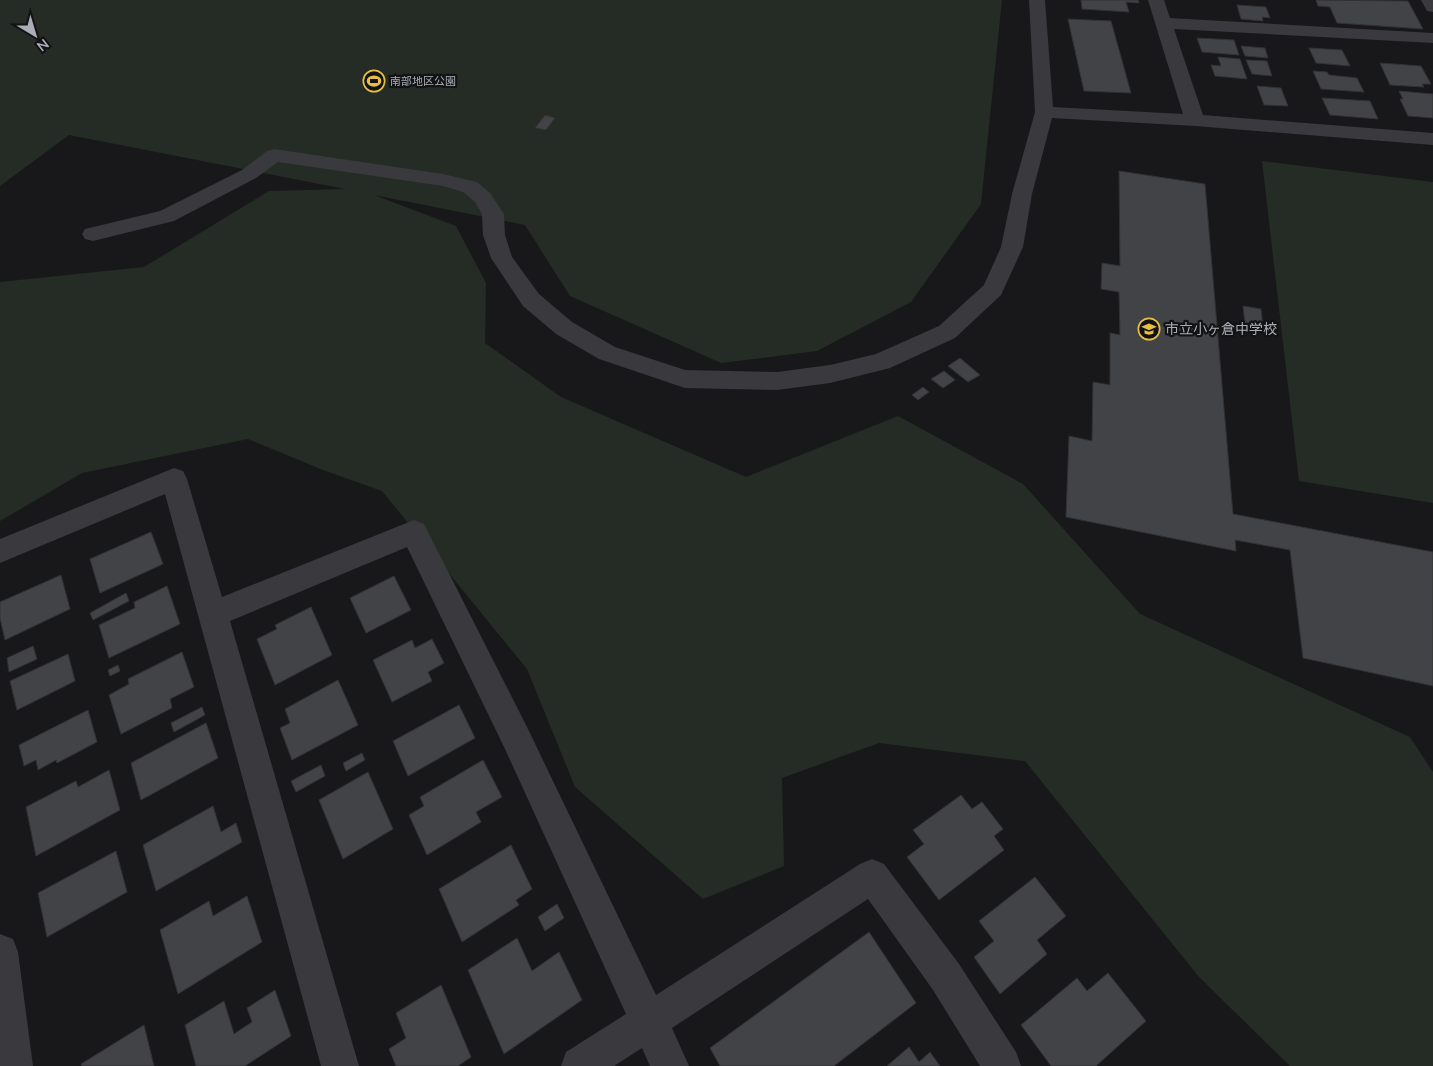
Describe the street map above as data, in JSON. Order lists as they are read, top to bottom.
{
  "places": {
    "sports": ["南部地区公園"],
    "school or university": ["市立小ヶ倉中学校"]
  },
  "north": "bottom right"
}
